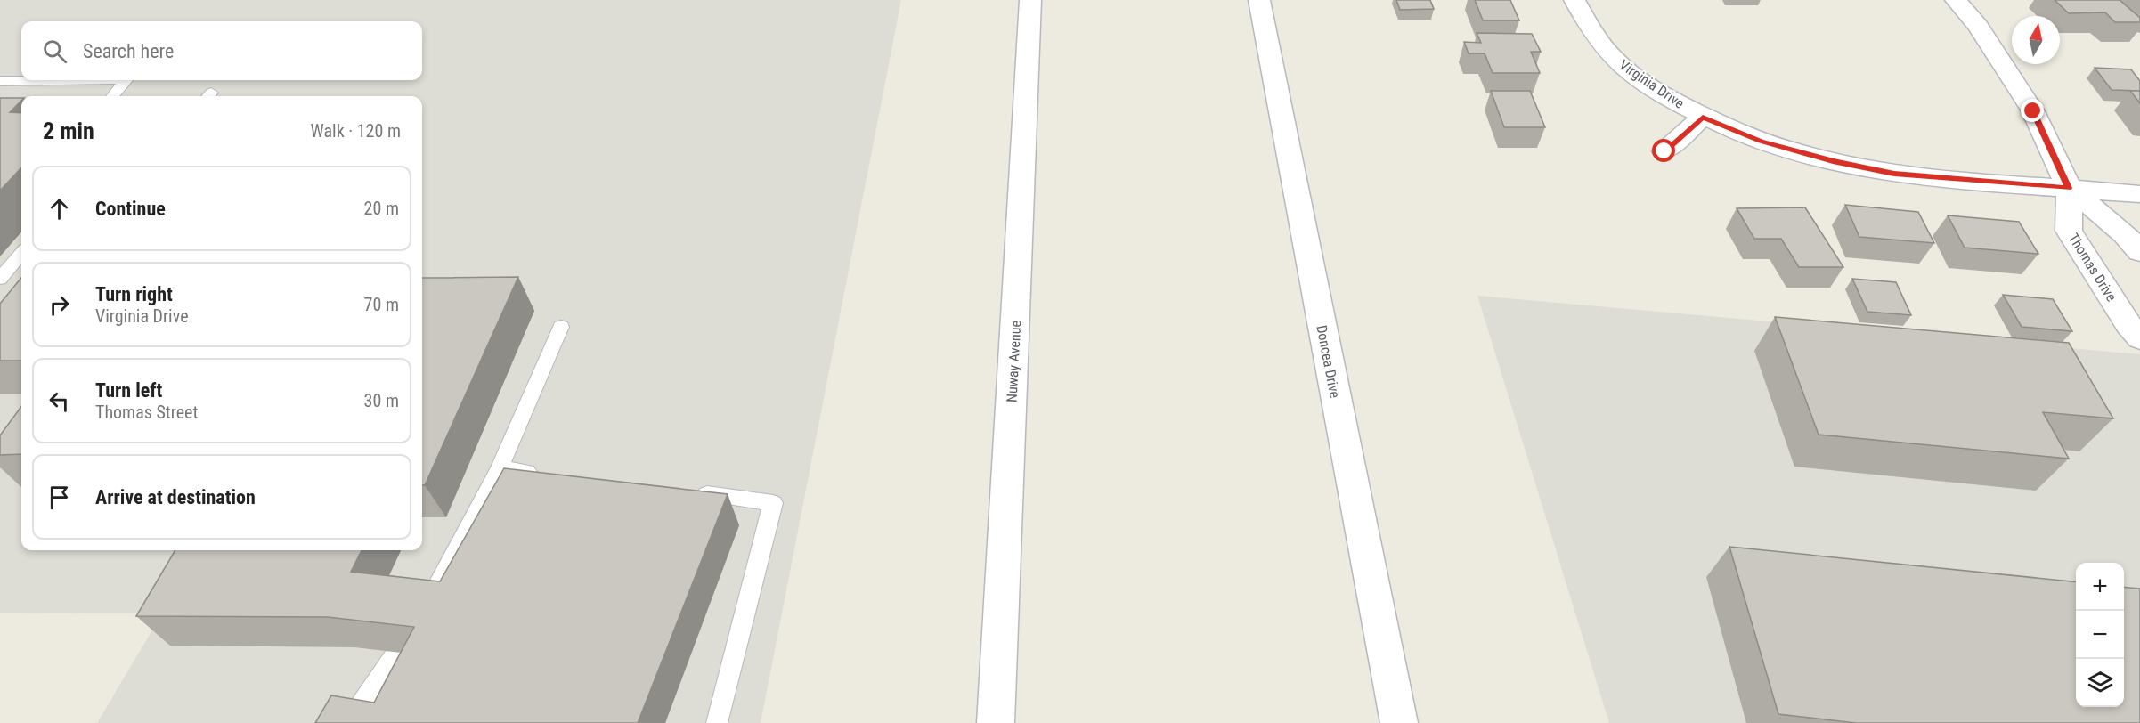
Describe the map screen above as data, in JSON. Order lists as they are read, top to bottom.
{
  "streets": {
    "street": [
      "Virginia Drive",
      "Thomas Drive",
      "Nuway Avenue",
      "Doncea Drive"
    ]
  },
  "crossings": [
    ["Virginia Drive", "Thomas Drive"]
  ],
  "north": "top",
  "page": {
    "search": "Search here",
    "heading": ["2 min", "Walk · 120 m"],
    "list": [
      ["Continue", "20 m"],
      ["Turn right", "Virginia Drive", "70 m"],
      ["Turn left", "Thomas Street", "30 m"],
      "Arrive at destination"
    ],
    "map_buttons": ["+", "−"]
  }
}
